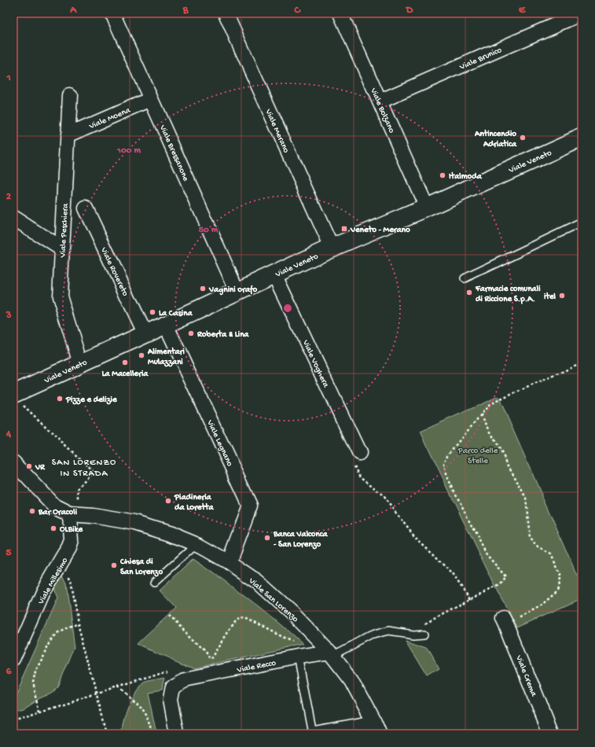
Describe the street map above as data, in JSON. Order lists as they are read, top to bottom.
{
  "streets": {
    "main road": ["Viale Veneto"],
    "street": [
      "Viale Brunico",
      "Viale Bolzano",
      "Viale Moena",
      "Viale Merano",
      "Viale Bressanone",
      "Viale Peschiera",
      "Viale Rovereto",
      "Viale Voghera",
      "Viale Legnano",
      "Viale Millesimo",
      "Viale San Lorenzo",
      "Viale Recco",
      "Viale Crema"
    ]
  },
  "crossings": [
    ["Viale Brunico", "Viale Bolzano"],
    ["Viale Bolzano", "Viale Veneto"],
    ["Viale Moena", "Viale Bressanone"],
    ["Viale Moena", "Viale Peschiera"],
    ["Viale Merano", "Viale Veneto"],
    ["Viale Bressanone", "Viale Veneto"],
    ["Viale Veneto", "Viale Peschiera"],
    ["Viale Veneto", "Viale Rovereto"],
    ["Viale Veneto", "Viale Voghera"],
    ["Viale Veneto", "Viale Legnano"],
    ["Viale Legnano", "Viale San Lorenzo"],
    ["Viale Millesimo", "Viale San Lorenzo"],
    ["Viale San Lorenzo", "Viale Recco"]
  ],
  "districts": ["SAN LORENZO IN STRADA"],
  "parks": ["Parco delle Stelle"],
  "places": {
    "other": [
      "Antincendio Adriatica",
      "Italmoda",
      "Vagnini orafo",
      "Farmacie comunali di Riccione S.p.A.",
      "itel",
      "La Casina",
      "Roberta & Lina",
      "Alimentari Mulazzani",
      "La Macelleria",
      "Pizze e delizie",
      "VR",
      "Piadineria da Loretta",
      "Bar Oracoli",
      "OLBike",
      "Banca Valconca - San Lorenzo",
      "Chiesa di San Lorenzo"
    ],
    "transit": ["Veneto - Merano"]
  },
  "grid": {
    "columns": [
      "A",
      "B",
      "C",
      "D",
      "E"
    ],
    "rows": [
      "1",
      "2",
      "3",
      "4",
      "5",
      "6"
    ]
  },
  "rings": ["100 m", "50 m"]
}
